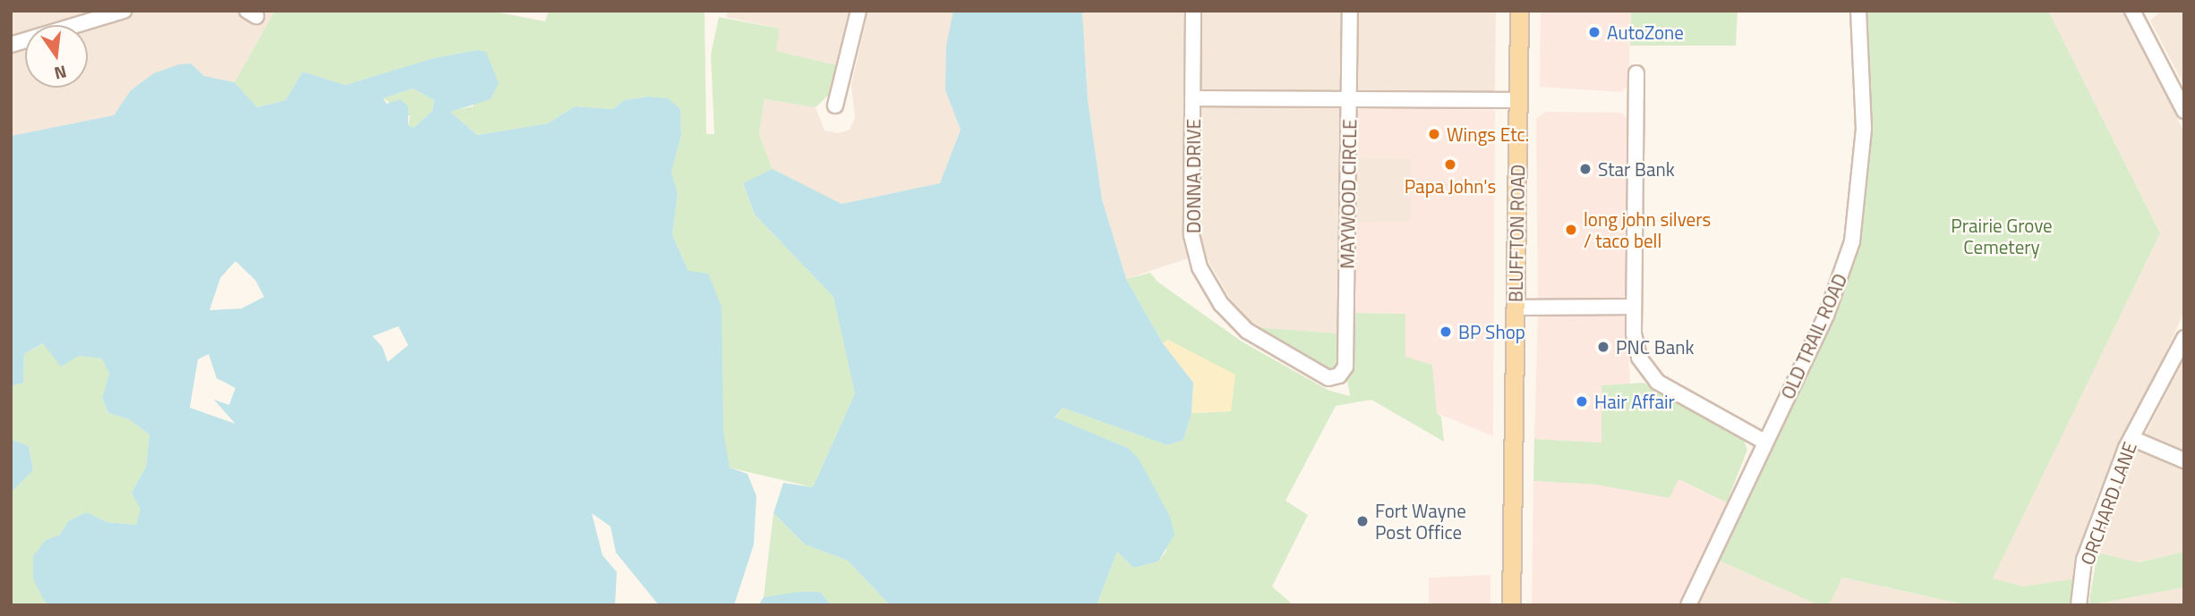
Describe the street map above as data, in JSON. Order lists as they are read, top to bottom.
{
  "streets": {
    "main road": ["BLUFFTON ROAD"],
    "street": [
      "DONNA DRIVE",
      "MAYWOOD CIRCLE",
      "OLD TRAIL ROAD",
      "ORCHARD LANE"
    ]
  },
  "crossings": [
    ["DONNA DRIVE", "MAYWOOD CIRCLE"]
  ],
  "parks": ["Prairie Grove Cemetery"],
  "places": [
    "AutoZone",
    "Wings Etc.",
    "Papa John's",
    "Star Bank",
    "long john silvers / taco bell",
    "BP Shop",
    "PNC Bank",
    "Hair Affair",
    "Fort Wayne Post Office"
  ],
  "north": "bottom"
}
